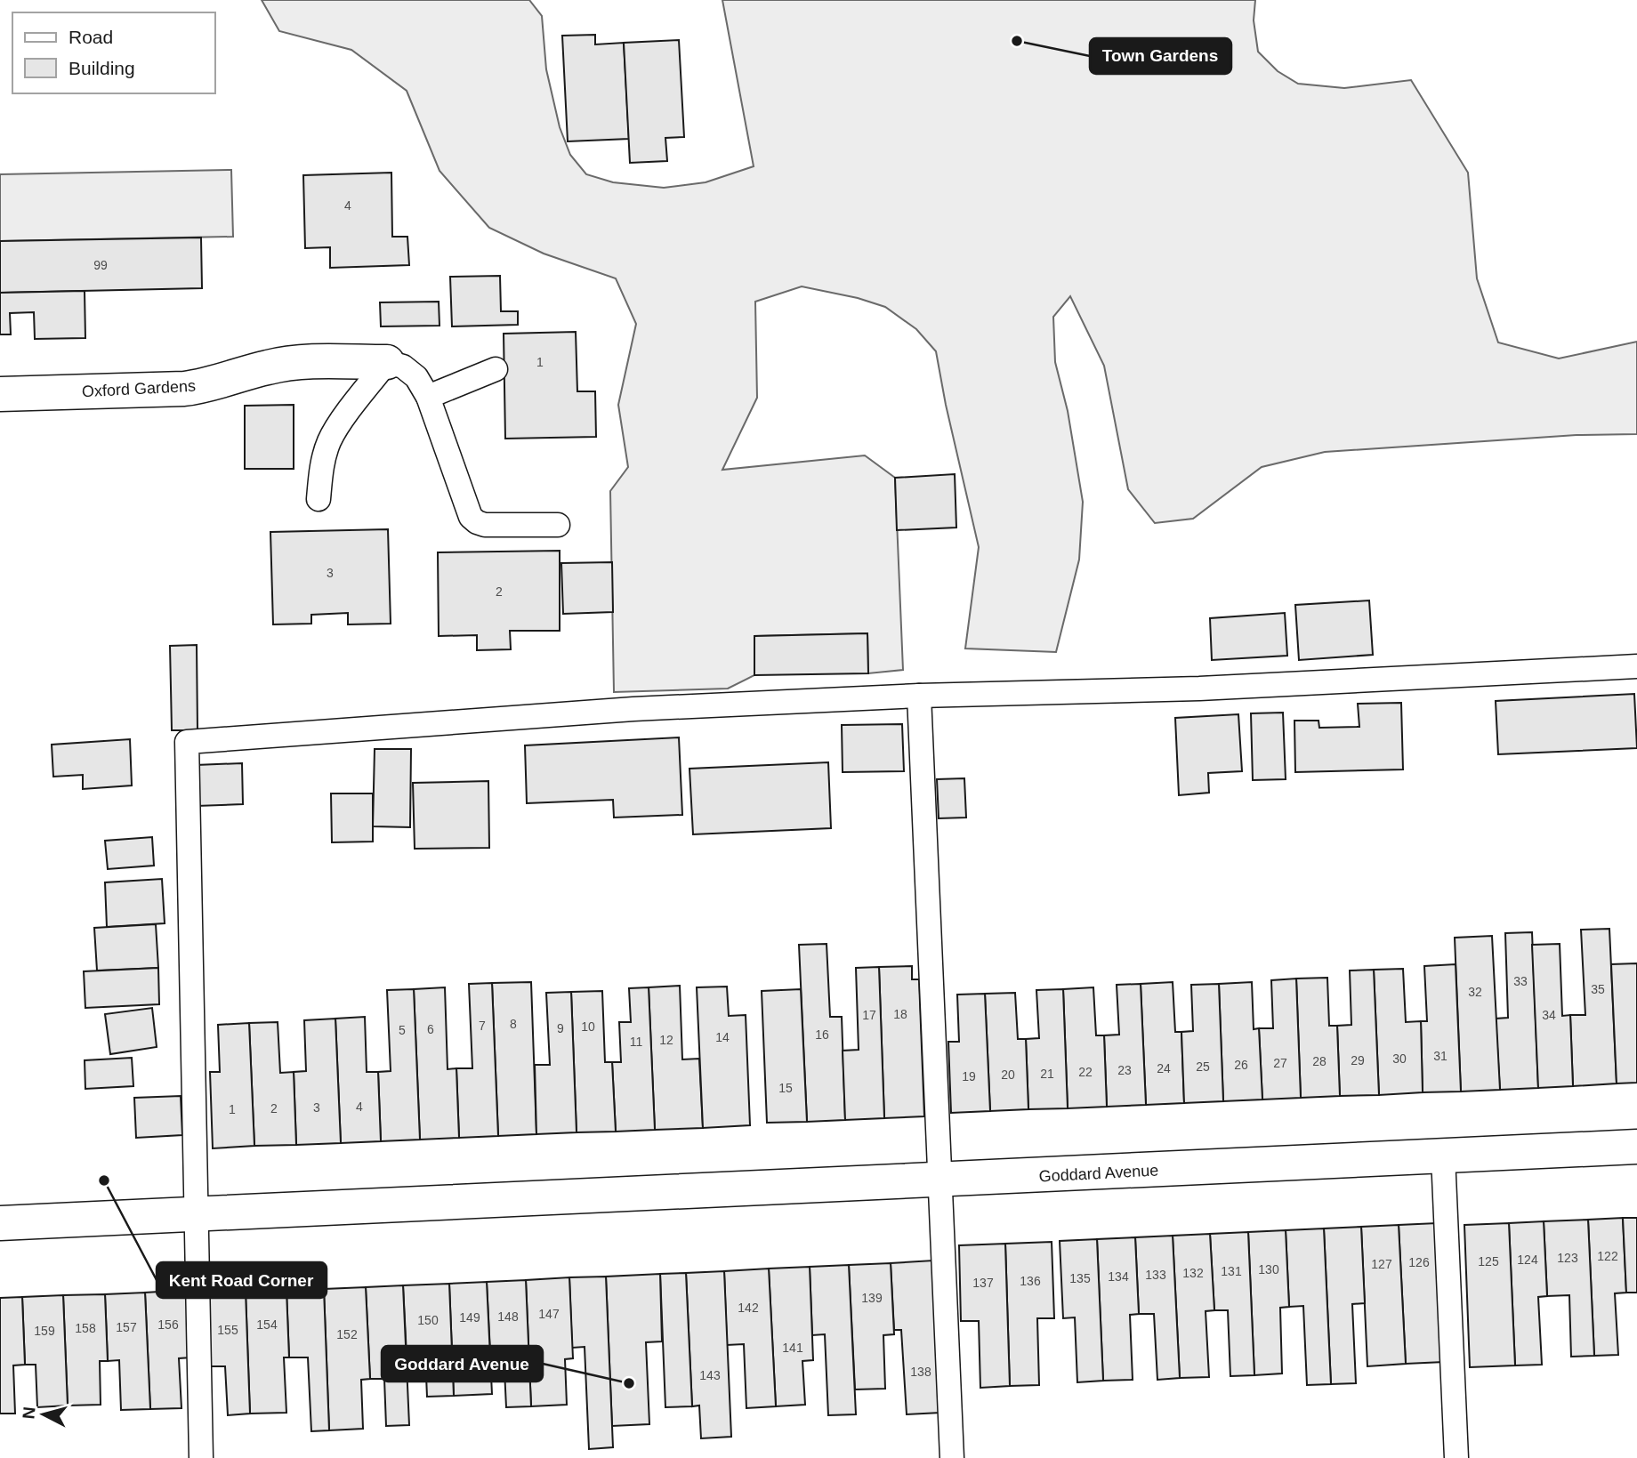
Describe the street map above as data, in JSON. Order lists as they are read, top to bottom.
{
  "streets": {
    "street": ["Oxford Gardens", "Goddard Avenue"]
  },
  "places": ["Town Gardens", "Kent Road Corner", "Goddard Avenue"],
  "house_numbers": [
    "4",
    "99",
    "1",
    "3",
    "2",
    "33",
    "35",
    "32",
    "18",
    "17",
    "34",
    "8",
    "7",
    "10",
    "9",
    "6",
    "5",
    "16",
    "14",
    "12",
    "11",
    "31",
    "30",
    "29",
    "28",
    "27",
    "26",
    "25",
    "24",
    "23",
    "22",
    "21",
    "20",
    "19",
    "15",
    "4",
    "3",
    "2",
    "1",
    "122",
    "123",
    "124",
    "125",
    "126",
    "127",
    "130",
    "131",
    "132",
    "133",
    "134",
    "135",
    "136",
    "137",
    "139",
    "142",
    "147",
    "148",
    "149",
    "150",
    "156",
    "154",
    "157",
    "158",
    "155",
    "159",
    "152",
    "141",
    "138",
    "143"
  ],
  "legend": ["Road", "Building"],
  "north": "left"
}
